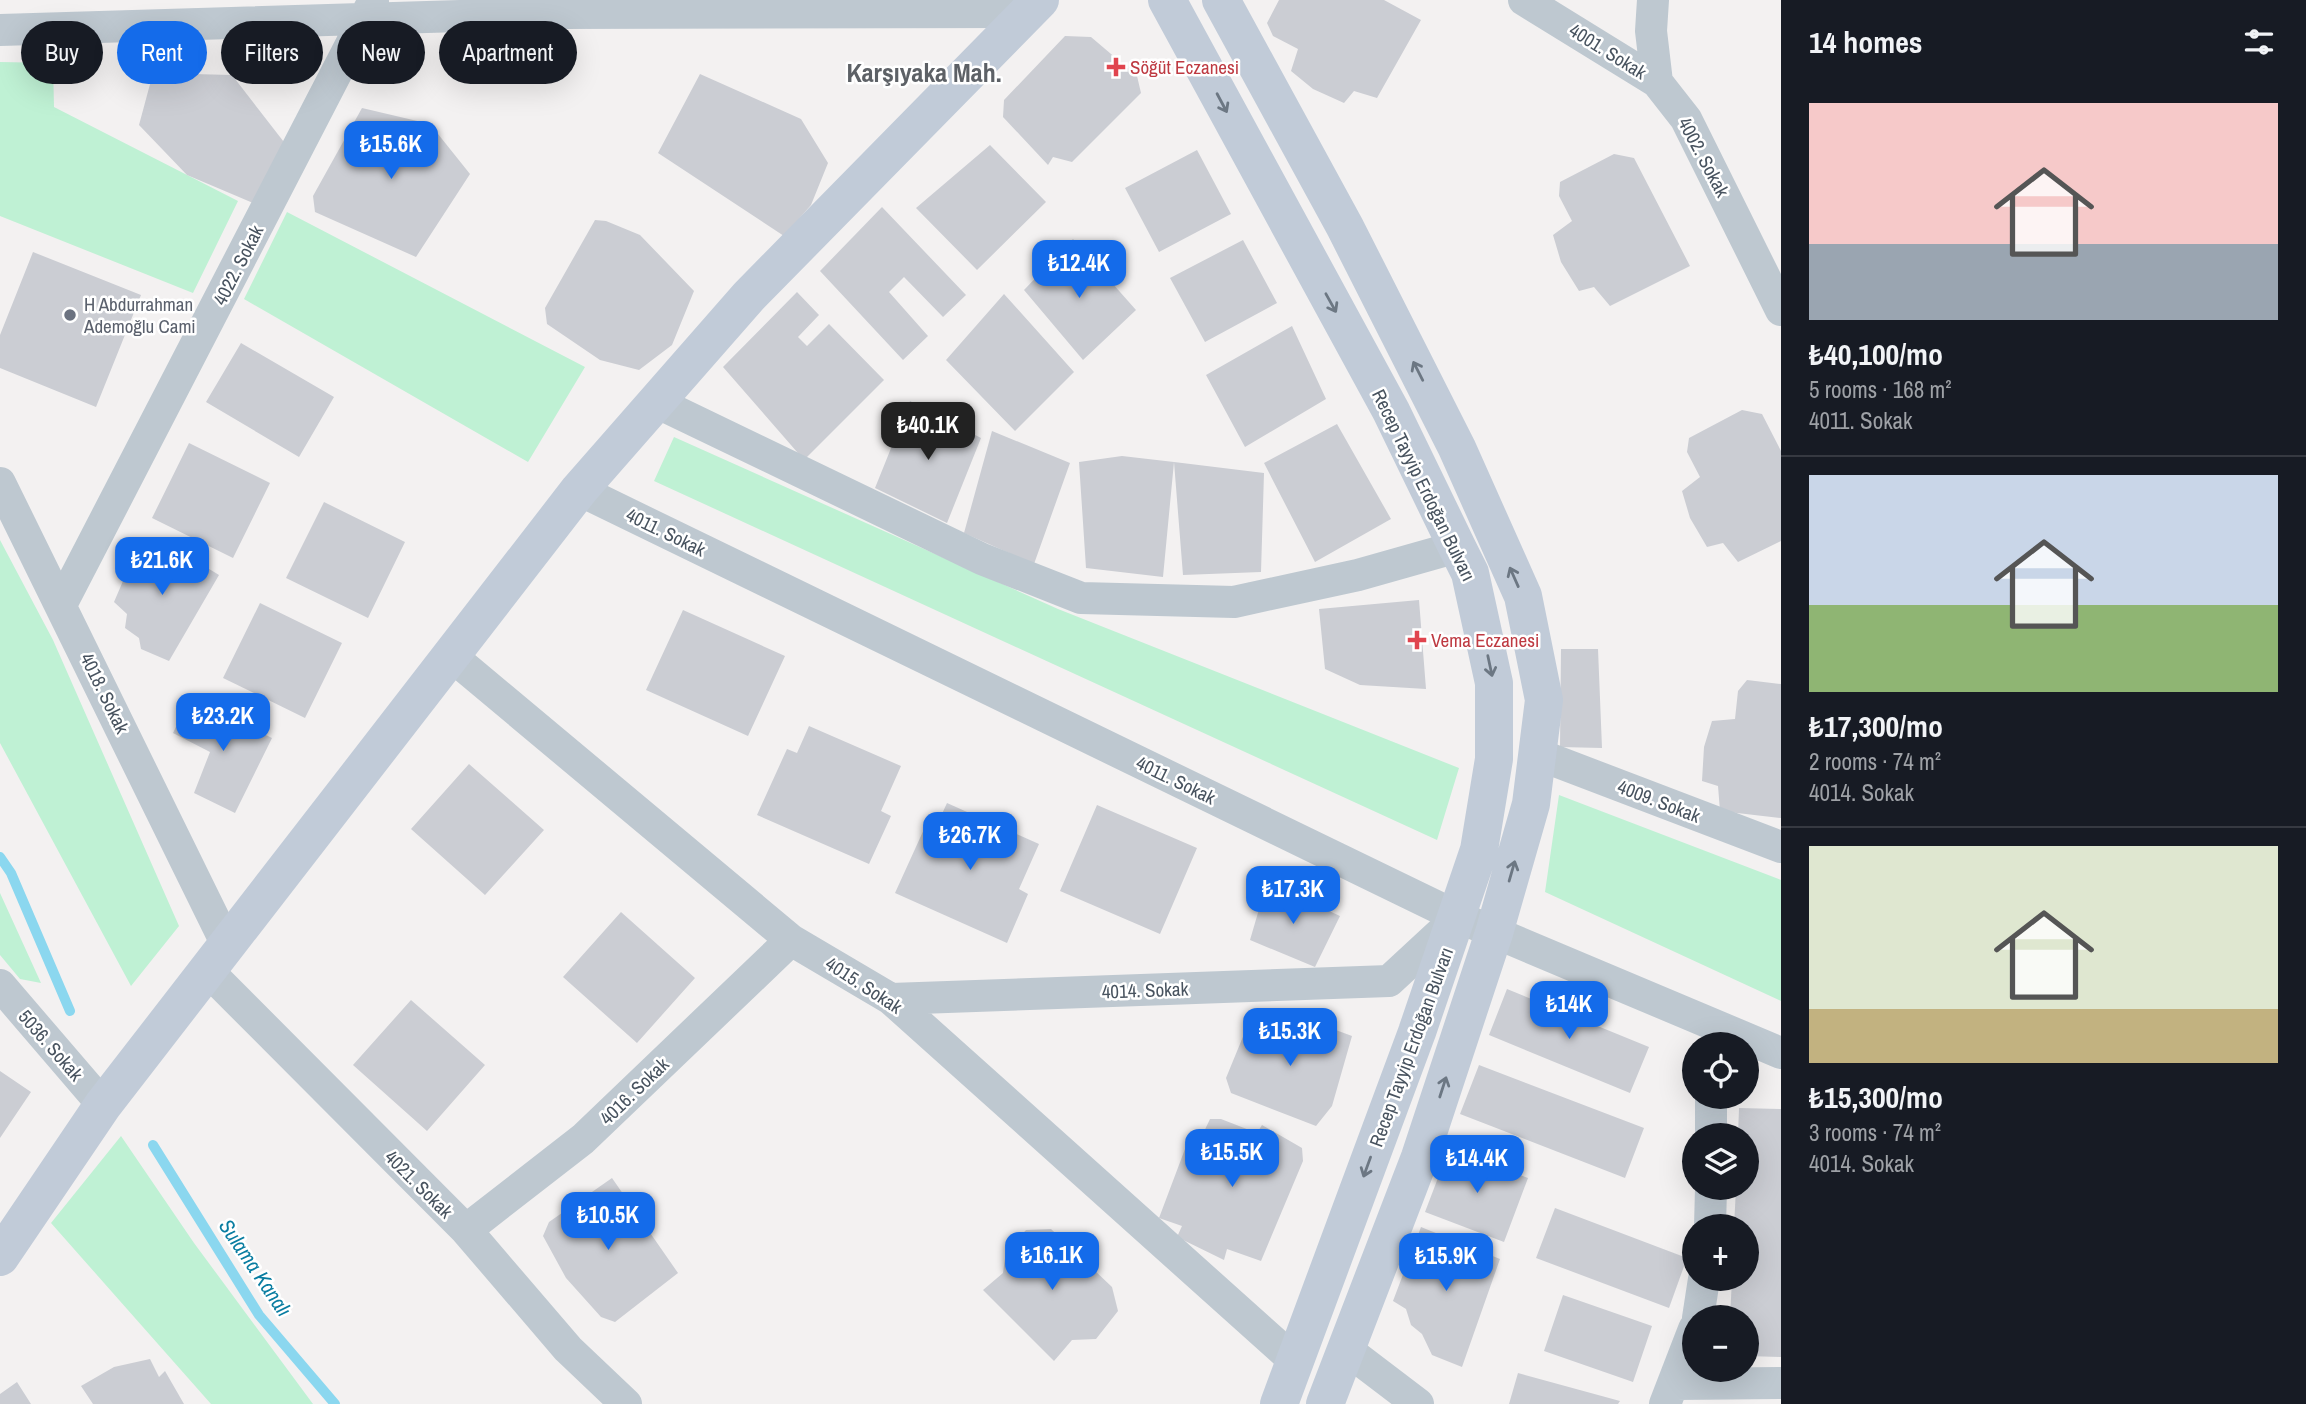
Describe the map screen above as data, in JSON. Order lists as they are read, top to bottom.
{
  "streets": {
    "main road": ["Recep Tayyip Erdoğan Bulvarı"],
    "street": [
      "4001. Sokak",
      "4002. Sokak",
      "4022. Sokak",
      "4011. Sokak",
      "4018. Sokak",
      "4009. Sokak",
      "4015. Sokak",
      "4014. Sokak",
      "5036. Sokak",
      "4016. Sokak",
      "4021. Sokak"
    ]
  },
  "crossings": [
    ["4001. Sokak", "4002. Sokak"],
    ["4022. Sokak", "4018. Sokak"],
    ["Recep Tayyip Erdoğan Bulvarı", "4011. Sokak"],
    ["Recep Tayyip Erdoğan Bulvarı", "4009. Sokak"],
    ["Recep Tayyip Erdoğan Bulvarı", "4015. Sokak"],
    ["Recep Tayyip Erdoğan Bulvarı", "4014. Sokak"],
    ["4011. Sokak", "4014. Sokak"],
    ["4018. Sokak", "4021. Sokak"],
    ["4015. Sokak", "4014. Sokak"],
    ["4015. Sokak", "4016. Sokak"],
    ["4016. Sokak", "4021. Sokak"]
  ],
  "districts": ["Karşıyaka Mah."],
  "water": ["Sulama Kanalı"],
  "places": {
    "health": ["Söğüt Eczanesi", "Vema Eczanesi"],
    "other": ["H Abdurrahman Ademoğlu Cami"]
  },
  "page": {
    "heading": "14 homes",
    "chip": [
      "Buy",
      "Rent",
      "Filters",
      "New",
      "Apartment"
    ],
    "list": [
      {
        "name": "₺40,100/mo",
        "note": "5 rooms · 168 m² · 4011. Sokak"
      },
      {
        "name": "₺17,300/mo",
        "note": "2 rooms · 74 m² · 4014. Sokak"
      },
      {
        "name": "₺15,300/mo",
        "note": "3 rooms · 74 m² · 4014. Sokak"
      }
    ],
    "price": [
      "₺15.6K",
      "₺12.4K",
      "₺40.1K",
      "₺21.6K",
      "₺23.2K",
      "₺26.7K",
      "₺17.3K",
      "₺14K",
      "₺15.3K",
      "₺15.5K",
      "₺14.4K",
      "₺10.5K",
      "₺16.1K",
      "₺15.9K"
    ],
    "map_buttons": ["+", "−"]
  }
}
